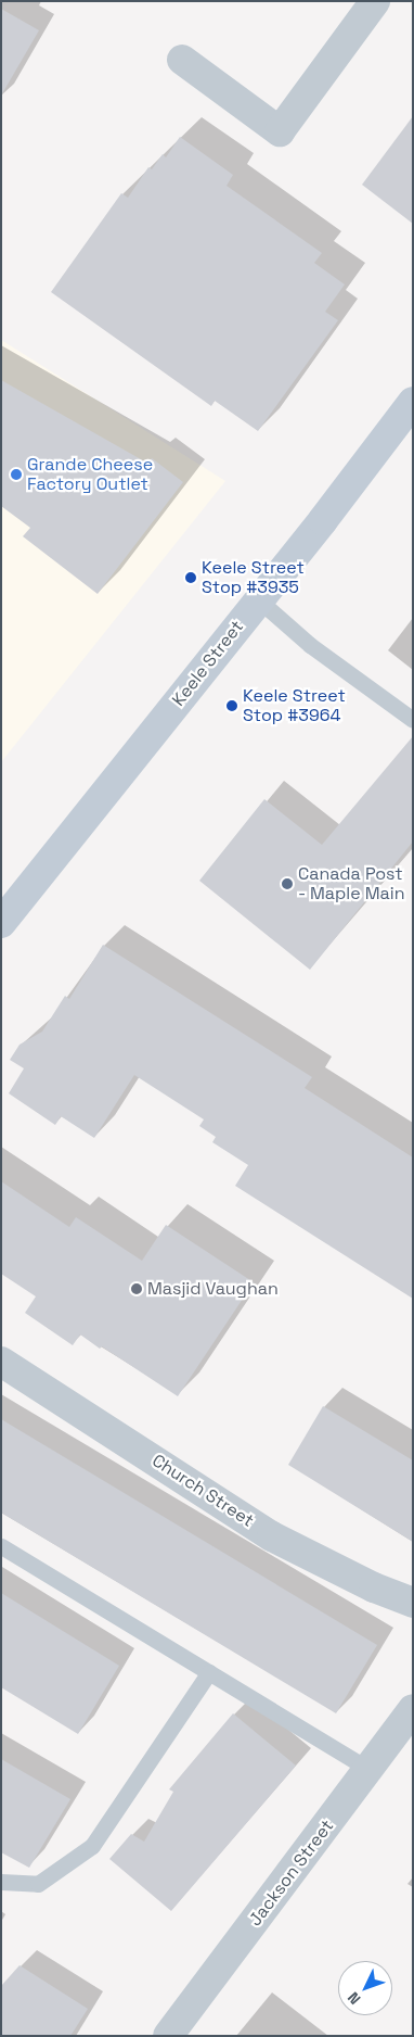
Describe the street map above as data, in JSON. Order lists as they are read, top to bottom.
{
  "streets": {
    "main road": ["Keele Street"],
    "street": ["Church Street", "Jackson Street"]
  },
  "places": [
    "Grande Cheese Factory Outlet",
    "Keele Street Stop #3935",
    "Keele Street Stop #3964",
    "Canada Post - Maple Main",
    "Masjid Vaughan"
  ],
  "north": "bottom left"
}
